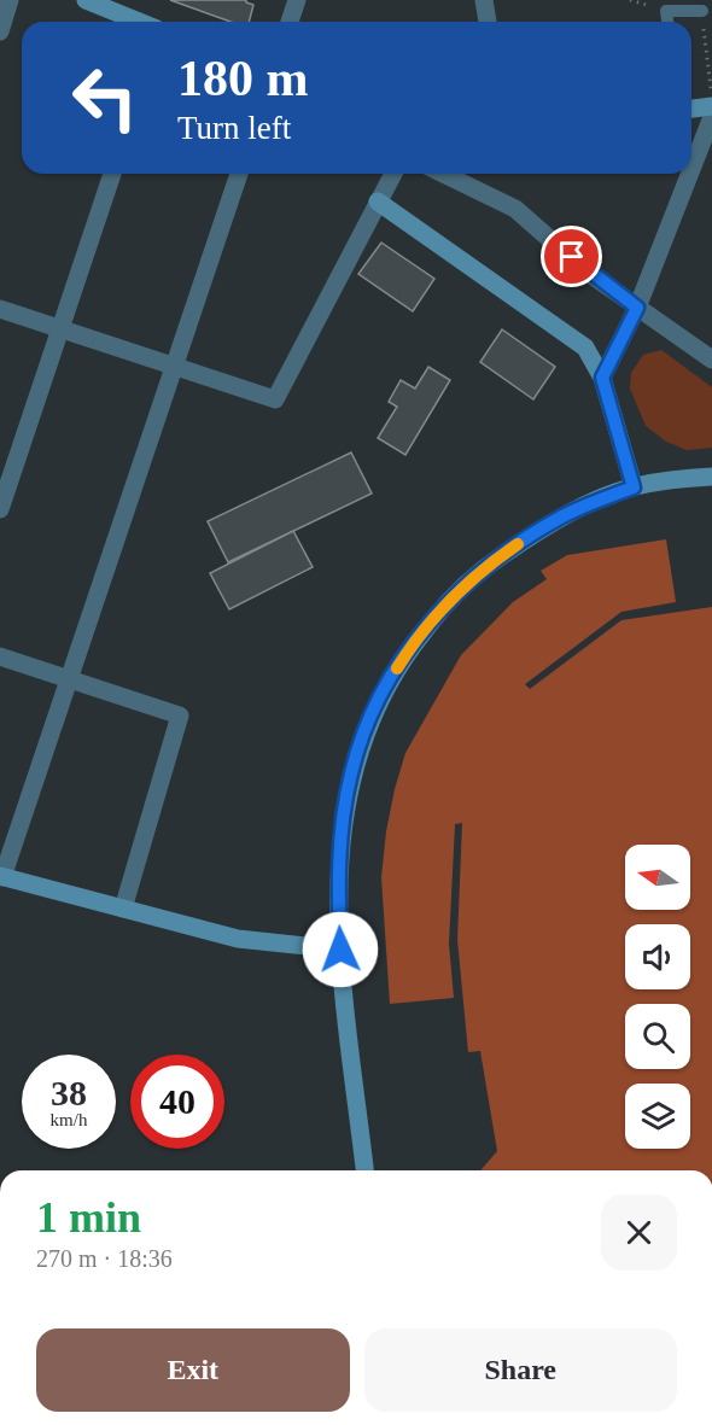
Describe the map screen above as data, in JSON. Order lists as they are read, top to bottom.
{
  "north": "left",
  "page": {
    "turn": ["180 m", "Turn left"],
    "speed": "38 km/h",
    "limit": "40",
    "heading": ["1 min", "270 m · 18:36"],
    "buttons": ["Exit", "Share"]
  }
}
